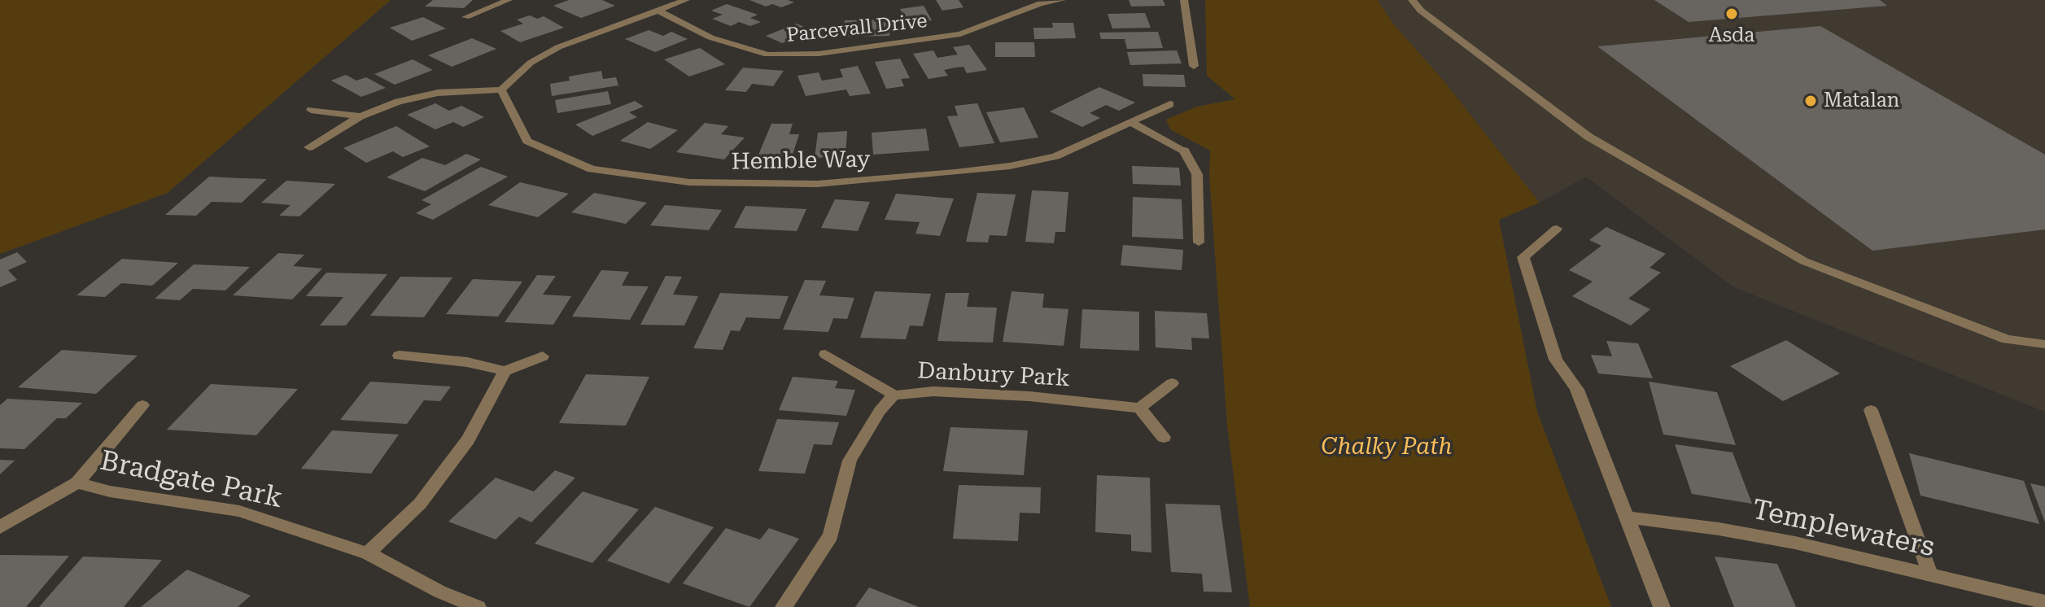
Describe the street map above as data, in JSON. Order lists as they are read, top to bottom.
{
  "streets": {
    "street": [
      "Parcevall Drive",
      "Hemble Way",
      "Danbury Park",
      "Bradgate Park",
      "Templewaters"
    ]
  },
  "parks": ["Chalky Path"],
  "places": ["Asda", "Matalan"]
}
